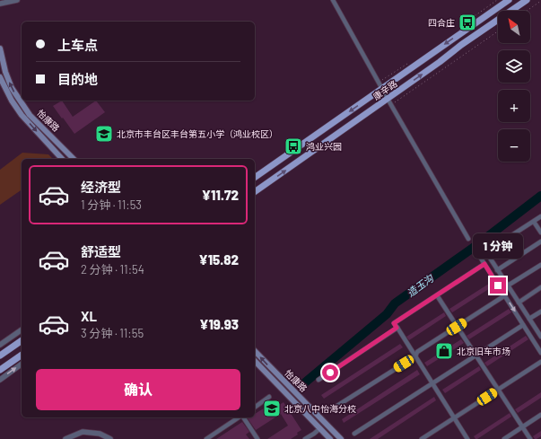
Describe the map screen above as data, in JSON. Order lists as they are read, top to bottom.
{
  "streets": {
    "main road": ["康辛路", "怡康路"]
  },
  "water": ["造玉沟"],
  "places": {
    "bus stop": ["四合庄", "鸿业兴园"],
    "school or university": ["北京市丰台区丰台第五小学（鸿业校区）", "北京八中怡海分校"],
    "shop": ["北京旧车市场"]
  },
  "north": "top left",
  "page": {
    "map_buttons": ["+", "−"],
    "banner": ["上车点", "目的地"],
    "list": [
      {
        "name": "经济型",
        "note": "1 分钟 · 11:53",
        "value": "¥11.72"
      },
      {
        "name": "舒适型",
        "note": "2 分钟 · 11:54",
        "value": "¥15.82"
      },
      {
        "name": "XL",
        "note": "3 分钟 · 11:55",
        "value": "¥19.93"
      }
    ],
    "bubble": "1 分钟",
    "buttons": "确认"
  }
}
